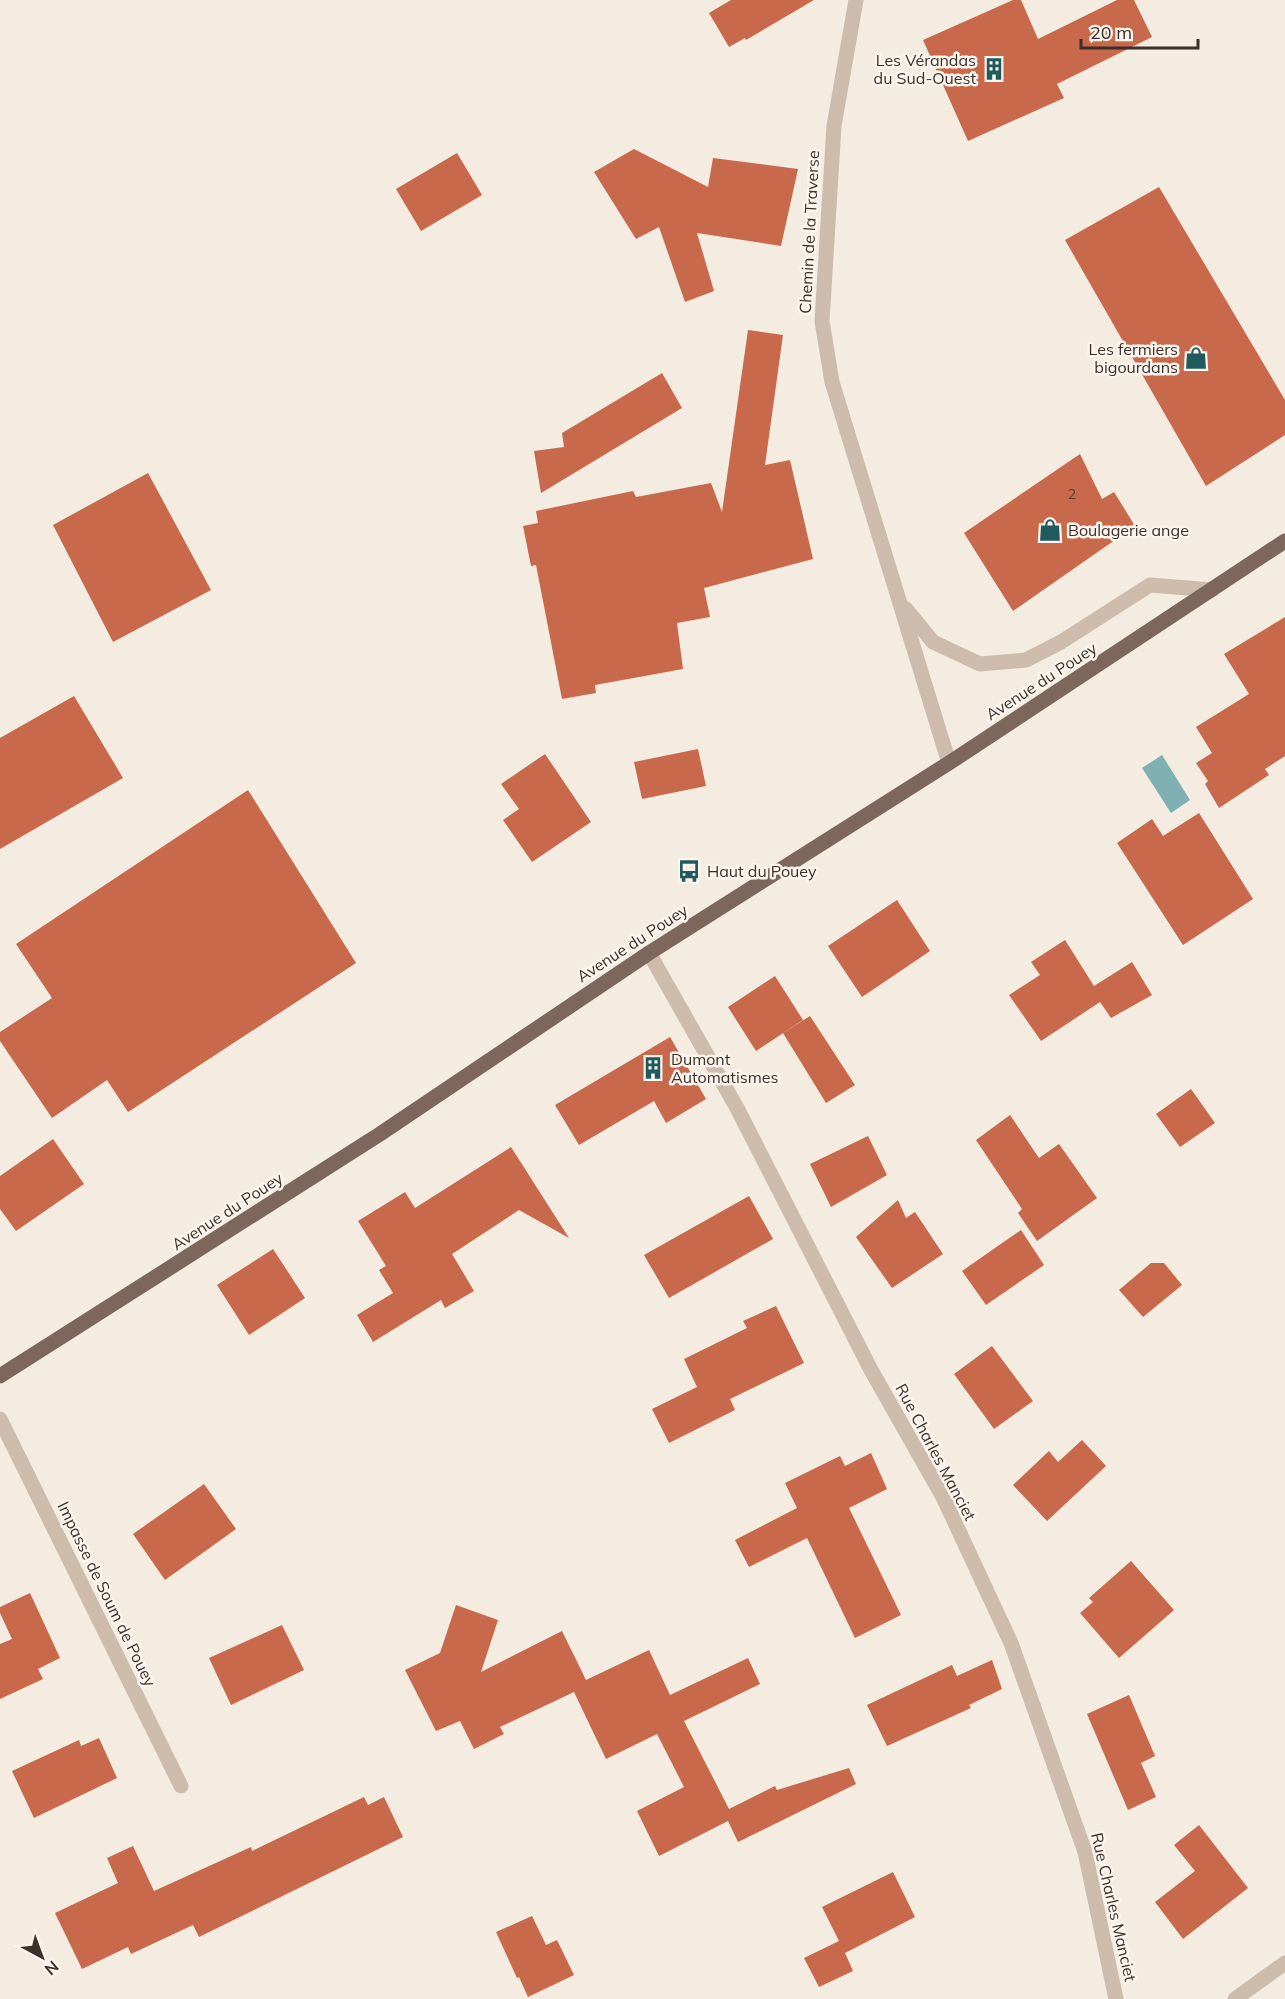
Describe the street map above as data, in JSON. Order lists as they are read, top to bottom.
{
  "streets": {
    "main road": ["Avenue du Pouey"],
    "street": ["Chemin de la Traverse", "Rue Charles Manciet", "Impasse de Soum de Pouey"]
  },
  "crossings": [
    ["Chemin de la Traverse", "Avenue du Pouey"],
    ["Avenue du Pouey", "Rue Charles Manciet"]
  ],
  "places": {
    "building": ["Les Vérandas du Sud-Ouest", "Dumont Automatismes"],
    "shop": ["Les fermiers bigourdans", "Boulagerie ange"],
    "bus stop": ["Haut du Pouey"]
  },
  "house_numbers": ["2"],
  "scale_bar": "20 m",
  "north": "bottom right"
}
